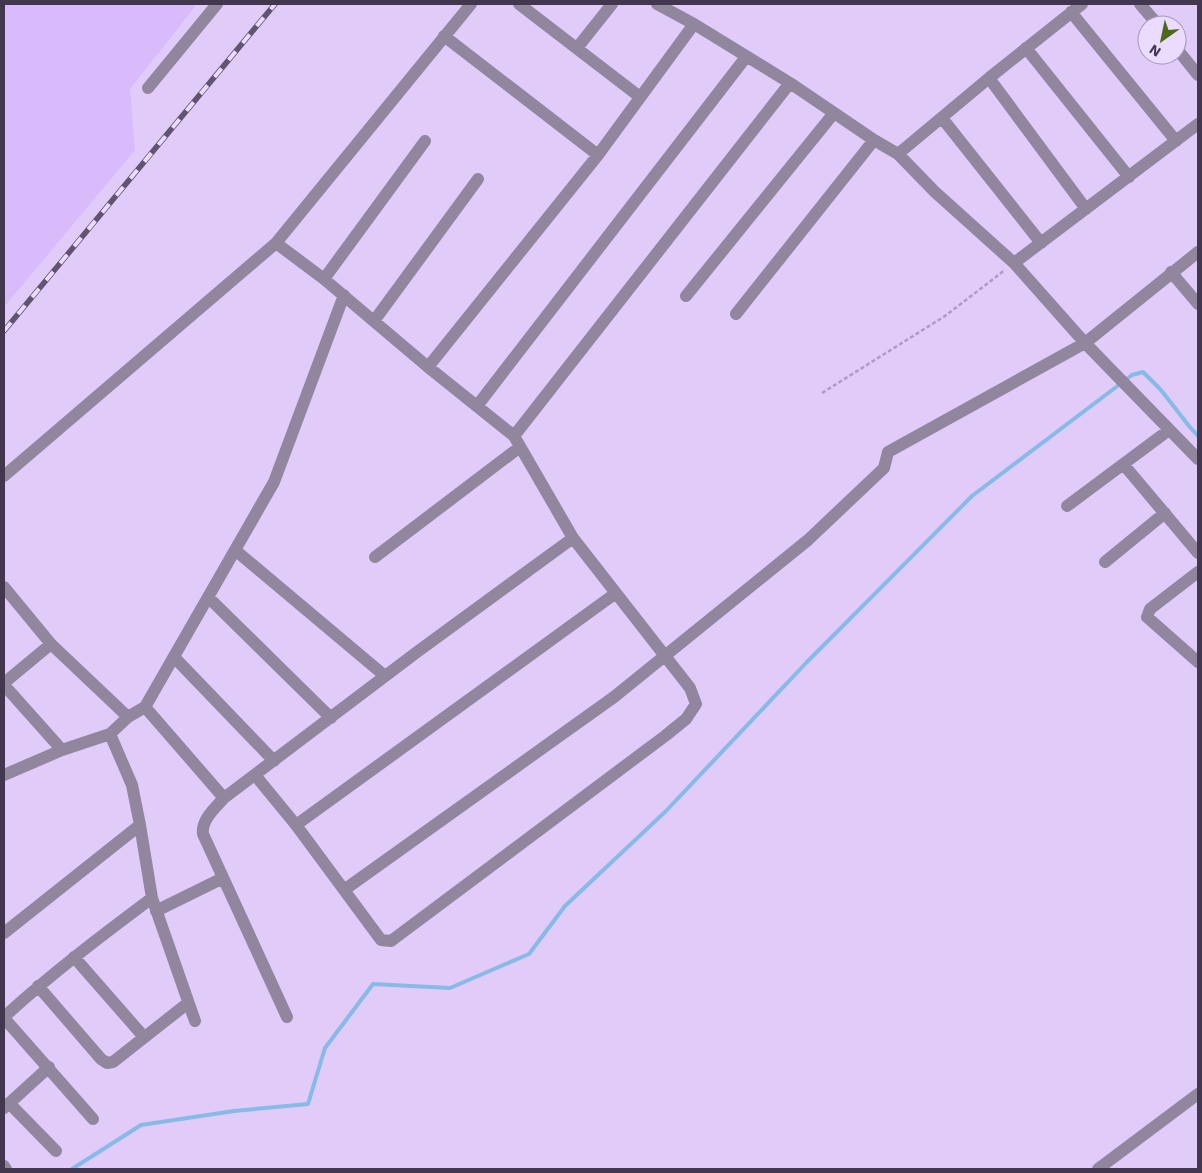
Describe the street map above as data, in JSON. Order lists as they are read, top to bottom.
{
  "north": "bottom left"
}
